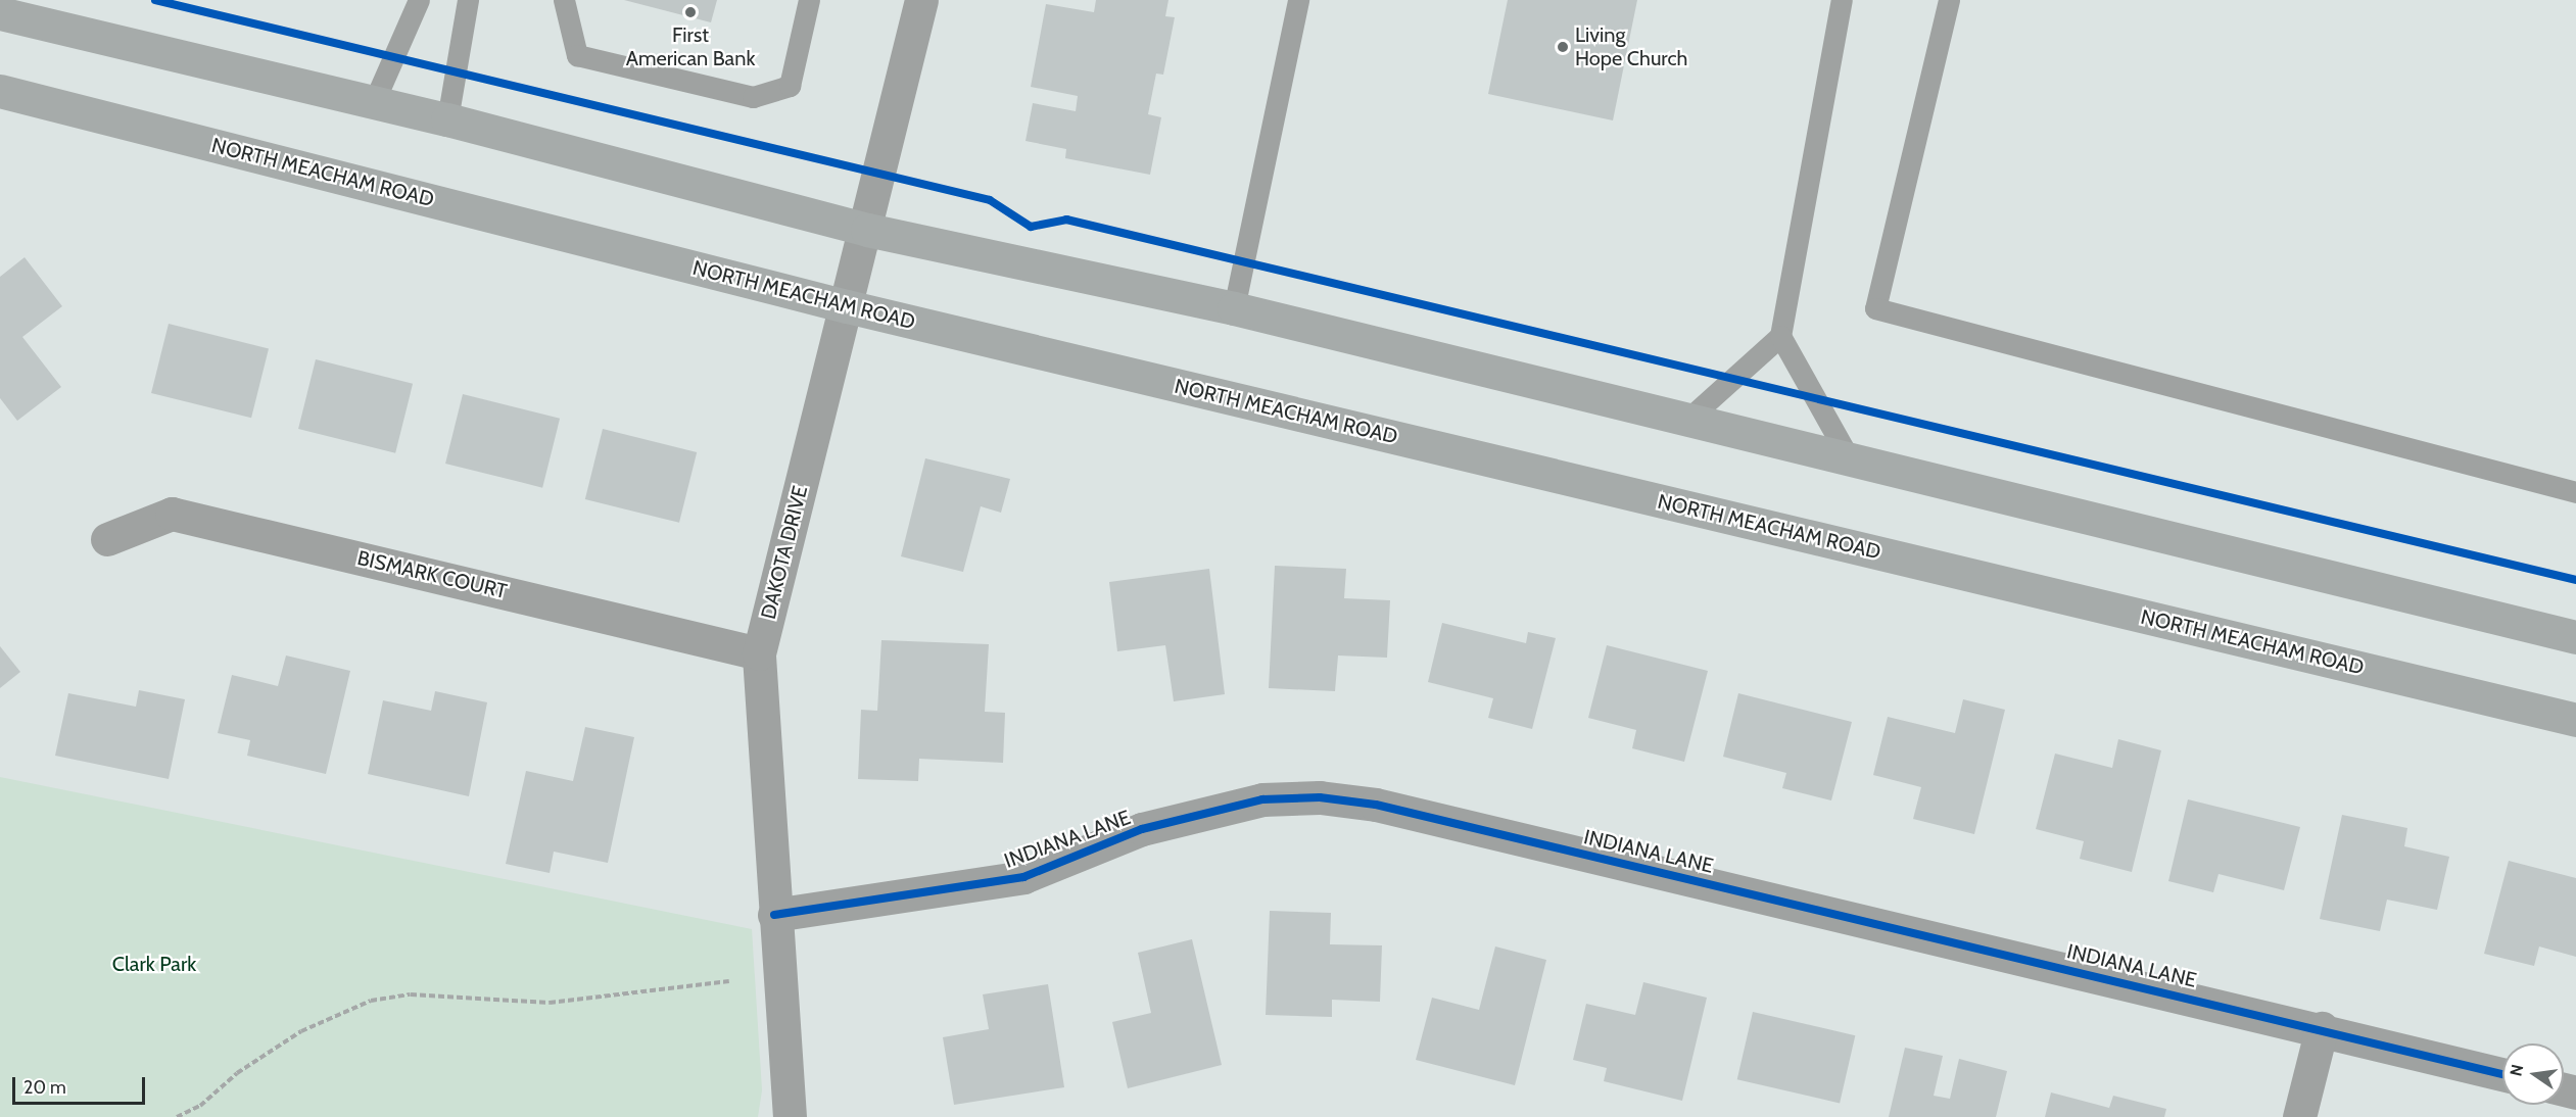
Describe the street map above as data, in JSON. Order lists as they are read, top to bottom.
{
  "streets": {
    "main road": ["NORTH MEACHAM ROAD"],
    "street": ["DAKOTA DRIVE", "BISMARK COURT", "INDIANA LANE"]
  },
  "crossings": [
    ["NORTH MEACHAM ROAD", "DAKOTA DRIVE"],
    ["DAKOTA DRIVE", "BISMARK COURT"],
    ["DAKOTA DRIVE", "INDIANA LANE"]
  ],
  "parks": ["Clark Park"],
  "places": ["First American Bank", "Living Hope Church"],
  "scale_bar": "20 m",
  "north": "left"
}
